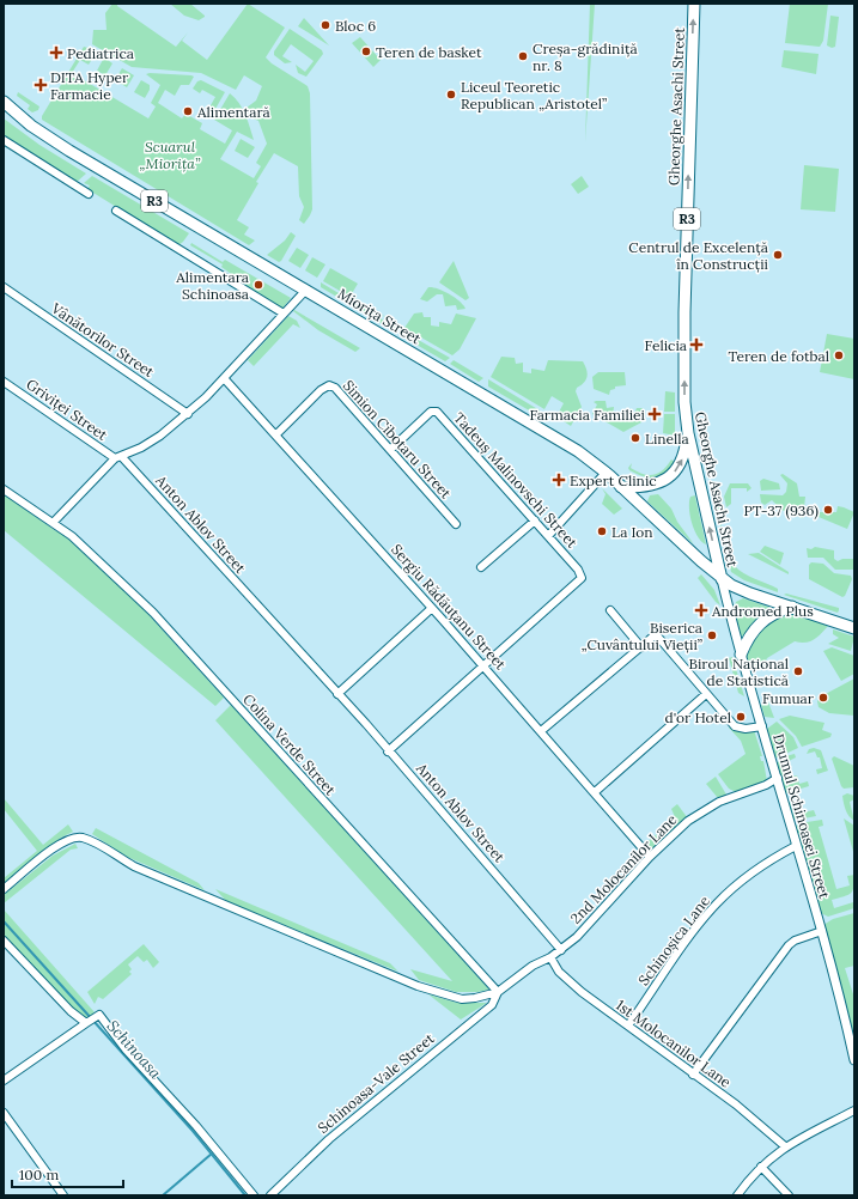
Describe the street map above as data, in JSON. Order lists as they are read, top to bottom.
{
  "streets": {
    "main road": ["Gheorghe Asachi Street", "R3", "Miorița Street"],
    "street": [
      "Vânătorilor Street",
      "Griviței Street",
      "Simion Cibotaru Street",
      "Tadeuș Malinovschi Street",
      "Anton Ablov Street",
      "Sergiu Rădăuțanu Street",
      "Colina Verde Street",
      "Drumul Schinoasei Street",
      "2nd Molocanilor Lane",
      "Schinoșica Lane",
      "1st Molocanilor Lane",
      "Schinoasa-Vale Street"
    ]
  },
  "crossings": [
    ["Gheorghe Asachi Street", "R3"],
    ["Gheorghe Asachi Street", "Miorița Street"],
    ["Gheorghe Asachi Street", "Drumul Schinoasei Street"],
    ["R3", "Miorița Street"],
    ["Miorița Street", "Drumul Schinoasei Street"],
    ["Griviței Street", "Anton Ablov Street"],
    ["Simion Cibotaru Street", "Tadeuș Malinovschi Street"],
    ["Simion Cibotaru Street", "Sergiu Rădăuțanu Street"],
    ["Tadeuș Malinovschi Street", "Sergiu Rădăuțanu Street"],
    ["Anton Ablov Street", "2nd Molocanilor Lane"],
    ["Sergiu Rădăuțanu Street", "2nd Molocanilor Lane"],
    ["Colina Verde Street", "2nd Molocanilor Lane"],
    ["Colina Verde Street", "Schinoasa-Vale Street"],
    ["Drumul Schinoasei Street", "2nd Molocanilor Lane"],
    ["Drumul Schinoasei Street", "Schinoșica Lane"],
    ["2nd Molocanilor Lane", "1st Molocanilor Lane"],
    ["2nd Molocanilor Lane", "Schinoasa-Vale Street"],
    ["Schinoșica Lane", "1st Molocanilor Lane"]
  ],
  "one_way": ["Gheorghe Asachi Street"],
  "water": ["Schinoasa"],
  "parks": ["Scuarul „Miorița”"],
  "places": {
    "other": [
      "Bloc 6",
      "Teren de basket",
      "Creșa-grădiniță nr. 8",
      "Liceul Teoretic Republican „Aristotel”",
      "Alimentară",
      "Centrul de Excelență în Construcții",
      "Alimentara Schinoasa",
      "Teren de fotbal",
      "Linella",
      "PT-37 (936)",
      "La Ion",
      "Biserica „Cuvântului Vieții”",
      "Biroul Național de Statistică",
      "Fumuar",
      "d'or Hotel"
    ],
    "health": [
      "Pediatrica",
      "DITA Hyper Farmacie",
      "Felicia",
      "Farmacia Familiei",
      "Expert Clinic",
      "Andromed Plus"
    ]
  },
  "scale_bar": "100 m"
}
